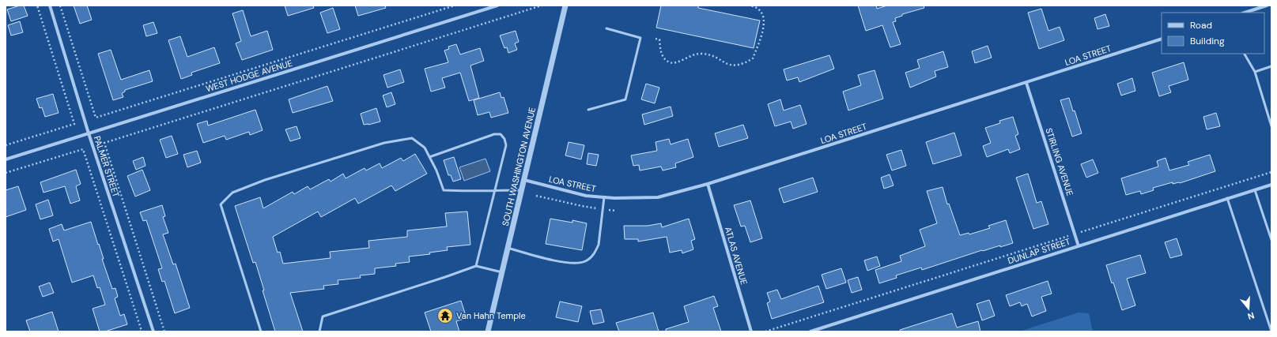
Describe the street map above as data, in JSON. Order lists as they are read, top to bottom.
{
  "streets": {
    "street": [
      "LOA STREET",
      "WEST HODGE AVENUE",
      "STIRLING AVENUE",
      "PALMER STREET",
      "SOUTH WASHINGTON AVENUE",
      "DUNLAP STREET",
      "ATLAS AVENUE"
    ]
  },
  "crossings": [
    ["LOA STREET", "STIRLING AVENUE"],
    ["LOA STREET", "SOUTH WASHINGTON AVENUE"],
    ["LOA STREET", "ATLAS AVENUE"],
    ["WEST HODGE AVENUE", "PALMER STREET"],
    ["STIRLING AVENUE", "DUNLAP STREET"]
  ],
  "places": {
    "temple": ["Van Hahn Temple"]
  },
  "legend": ["Road", "Building"],
  "north": "bottom"
}
